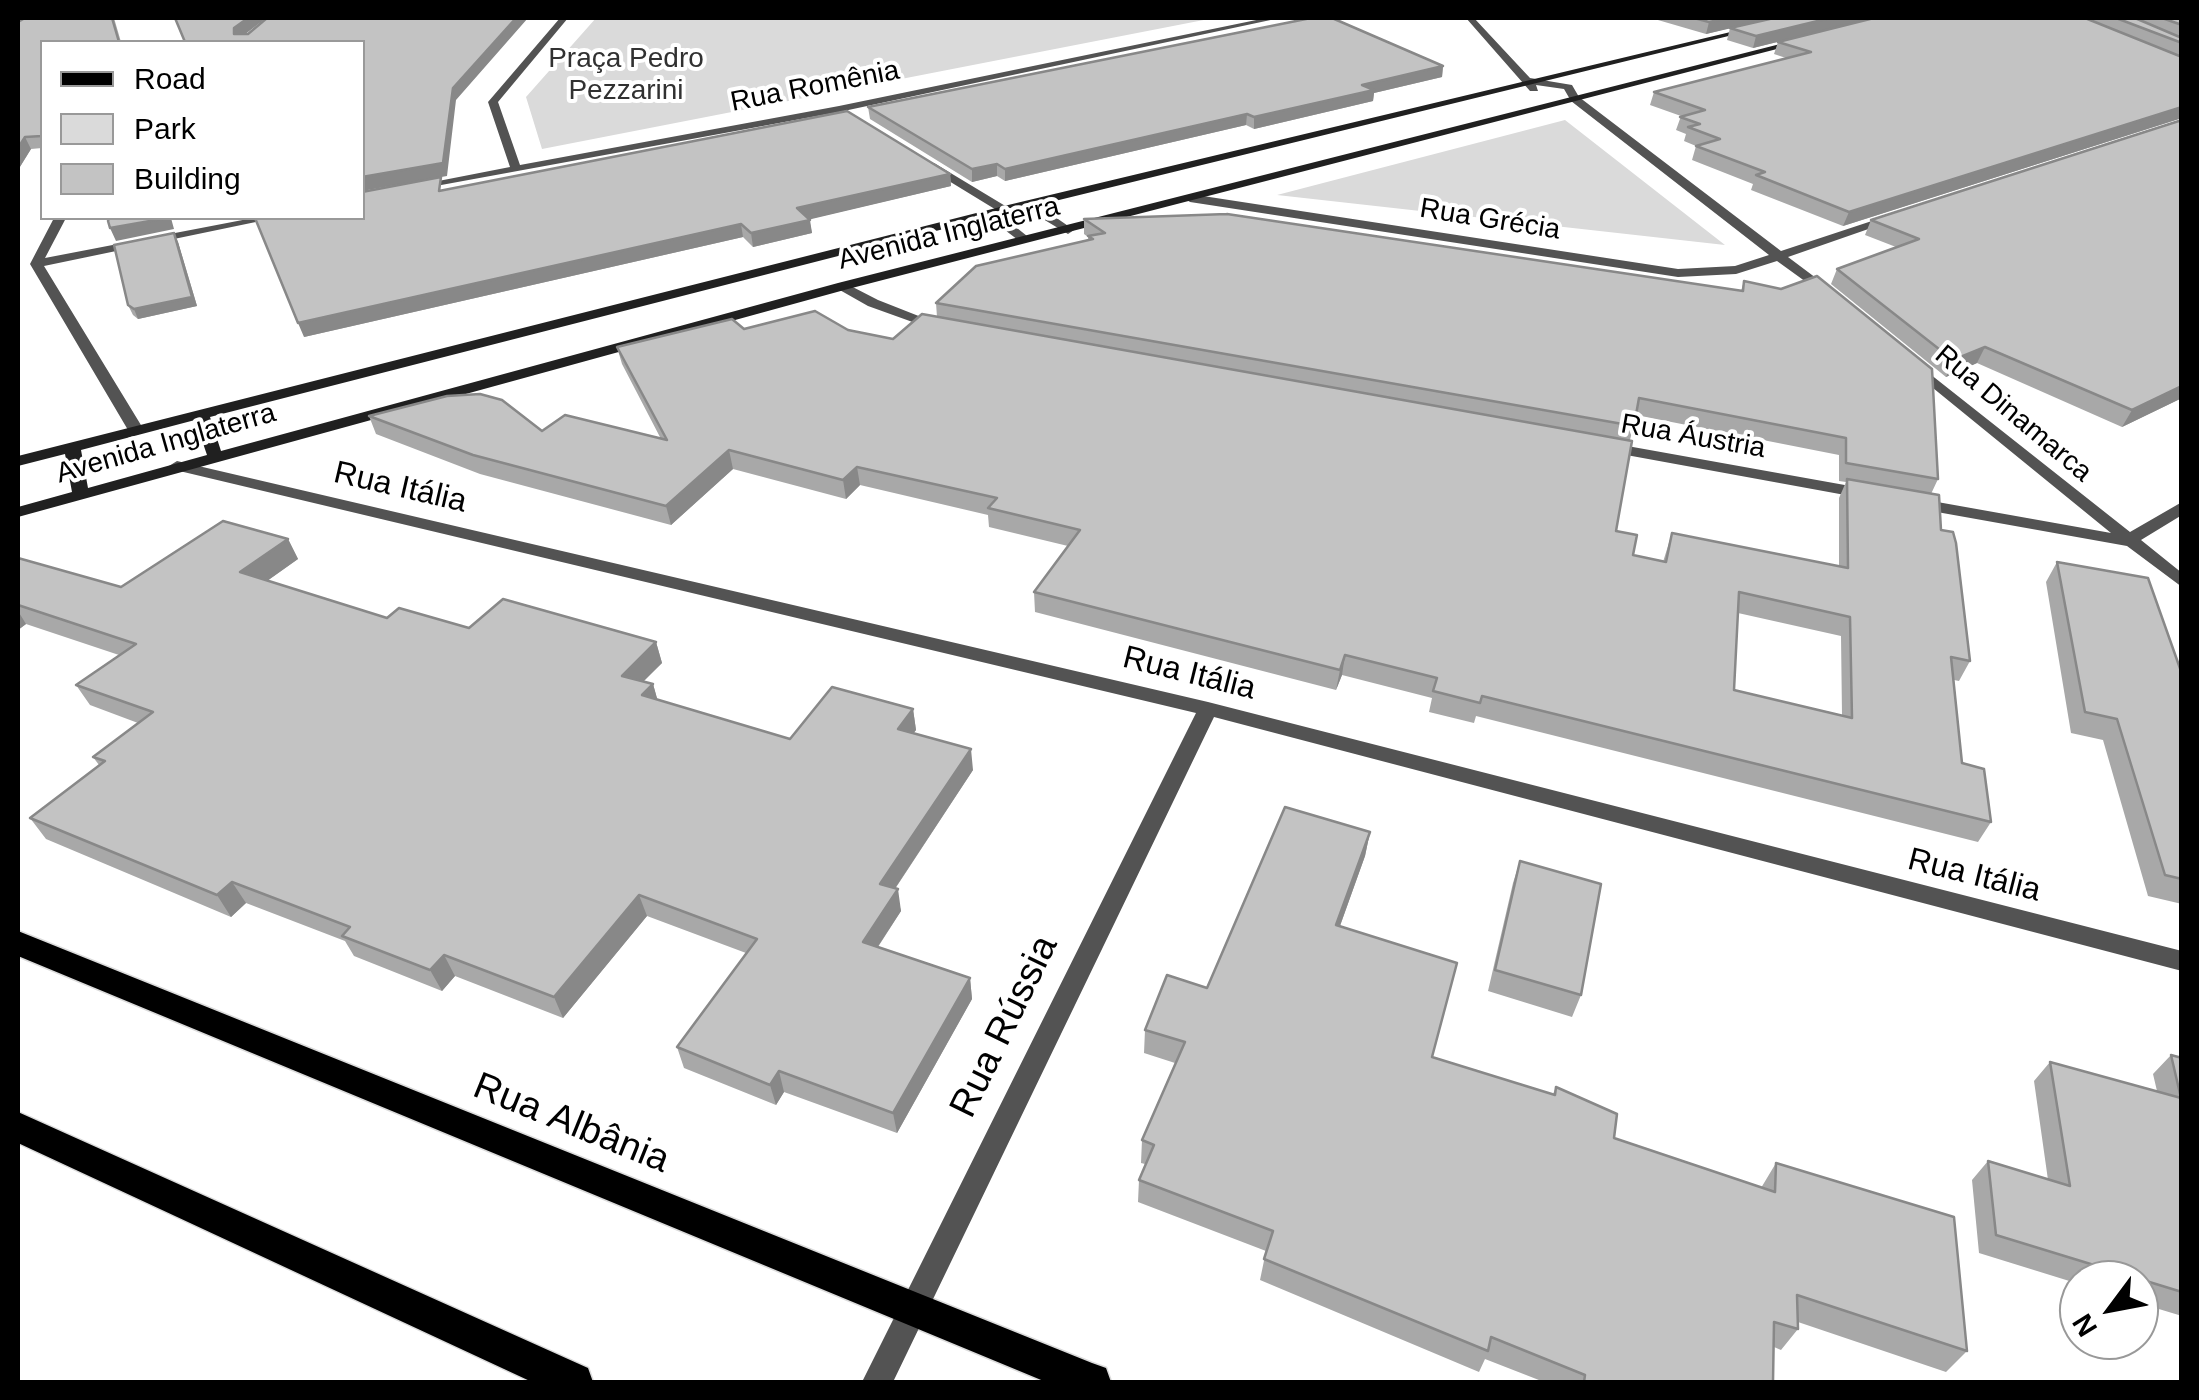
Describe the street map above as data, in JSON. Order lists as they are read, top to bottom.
{
  "streets": {
    "main road": ["Avenida Inglaterra", "Rua Albânia"],
    "street": [
      "Rua Romênia",
      "Rua Grécia",
      "Rua Dinamarca",
      "Rua Áustria",
      "Rua Itália",
      "Rua Rússia"
    ]
  },
  "crossings": [
    ["Rua Grécia", "Avenida Inglaterra"],
    ["Avenida Inglaterra", "Rua Itália"],
    ["Rua Dinamarca", "Rua Áustria"],
    ["Rua Itália", "Rua Rússia"],
    ["Rua Rússia", "Rua Albânia"]
  ],
  "parks": ["Praça Pedro Pezzarini"],
  "legend": ["Road", "Park", "Building"],
  "north": "bottom left"
}
